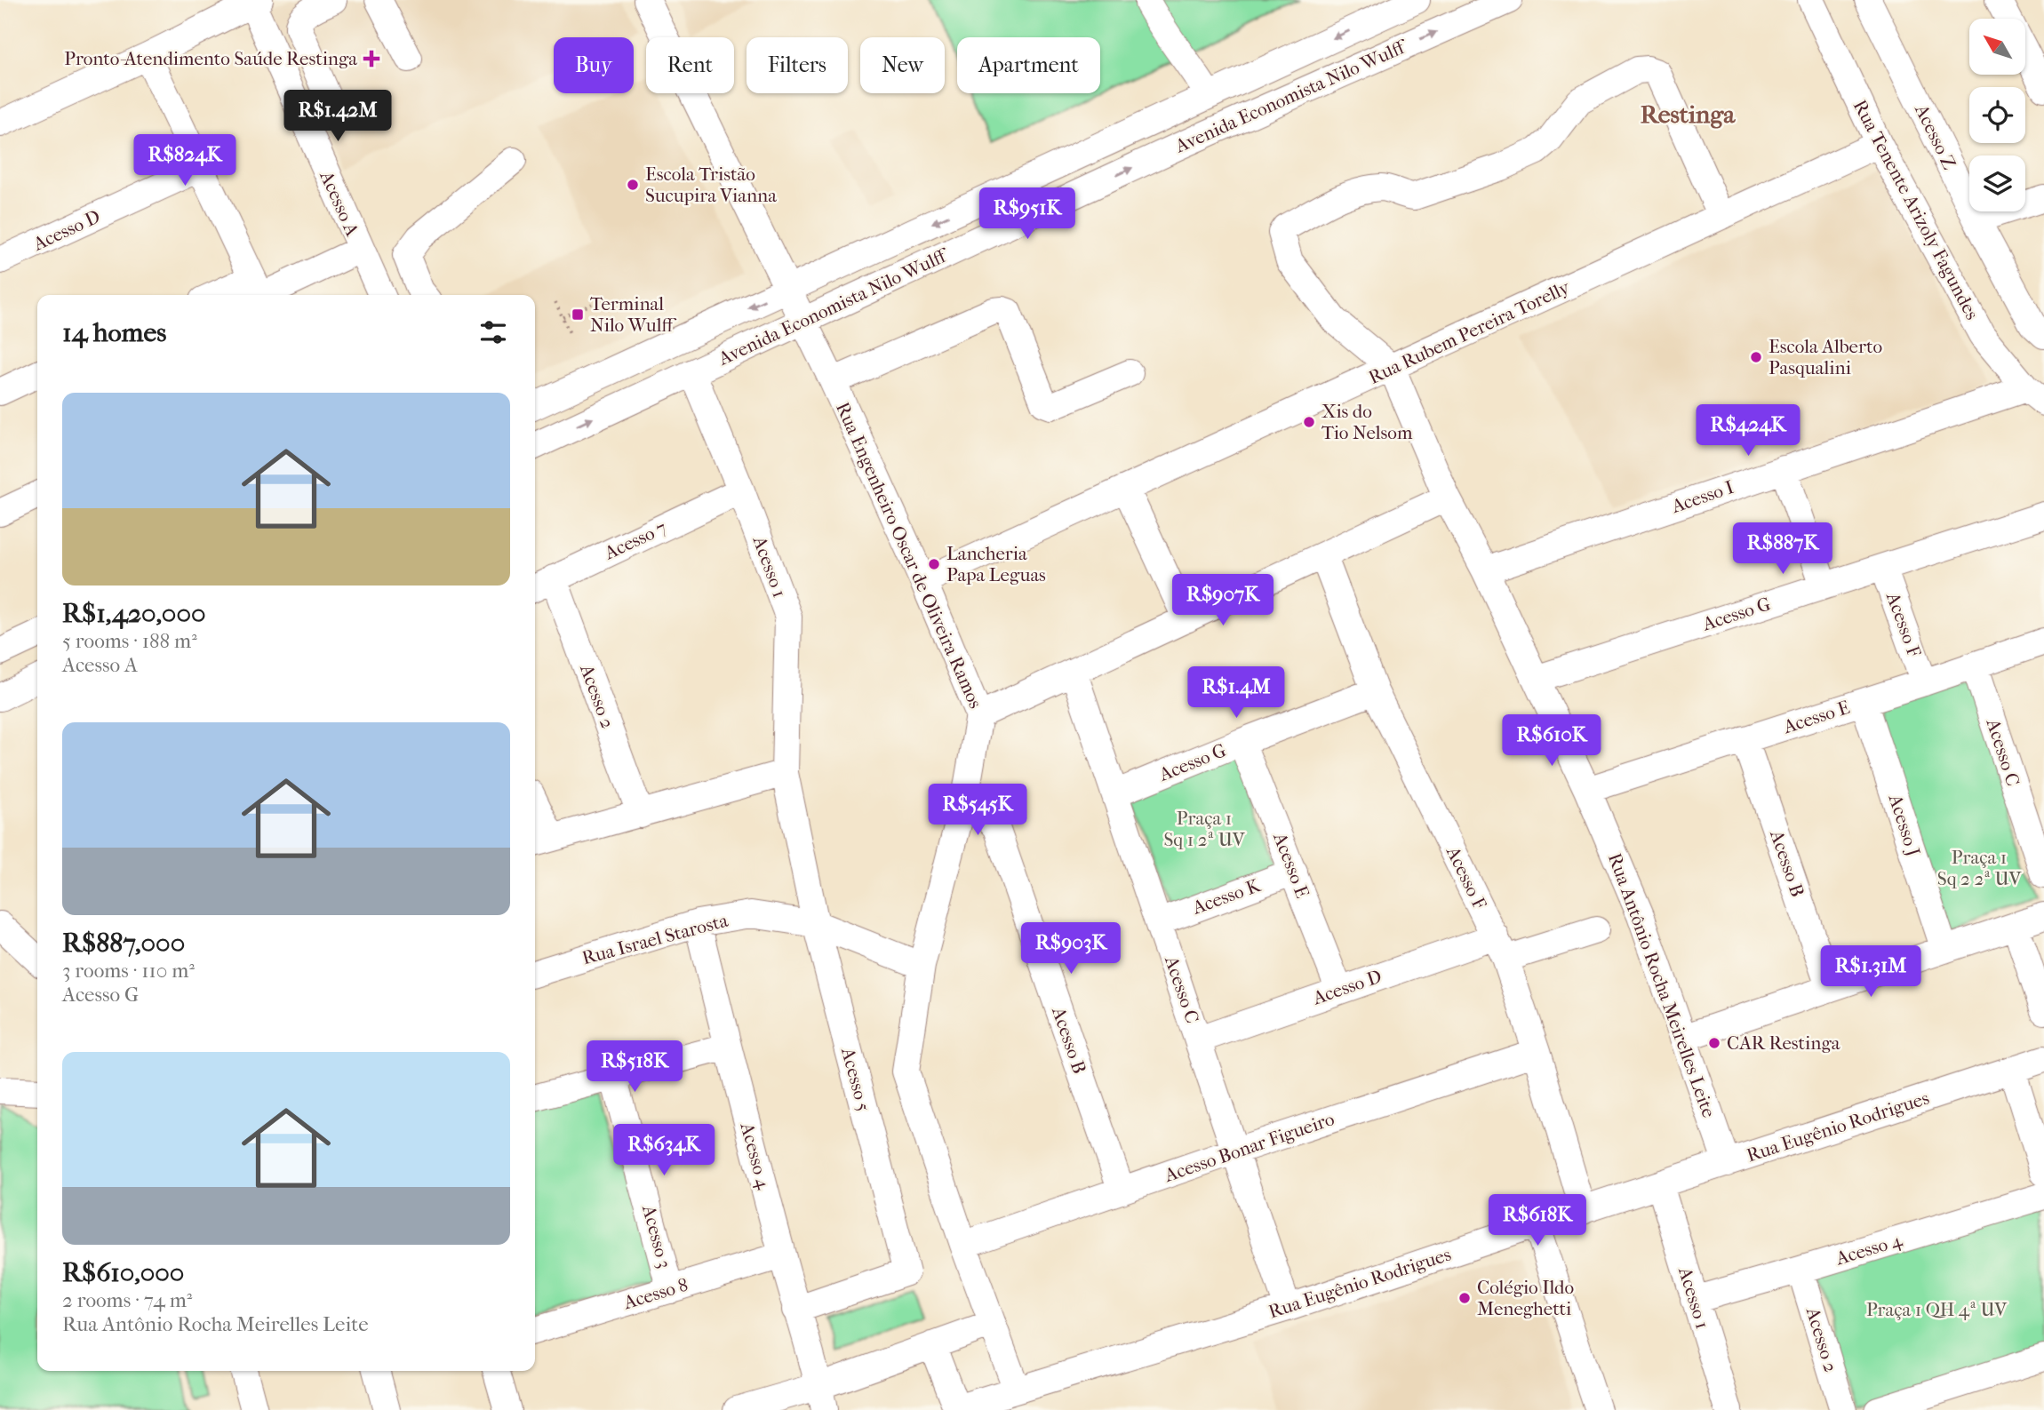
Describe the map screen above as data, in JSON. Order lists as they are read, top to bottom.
{
  "streets": {
    "street": [
      "Avenida Economista Nilo Wulff",
      "Acesso Z",
      "Acesso A",
      "Rua Tenente Arizoly Fagundes",
      "Acesso D",
      "Rua Rubem Pereira Torelly",
      "Acesso I",
      "Acesso 7",
      "Rua Engenheiro Oscar de Oliveira Ramos",
      "Acesso 1",
      "Acesso G",
      "Acesso F",
      "Acesso 2",
      "Acesso E",
      "Acesso C",
      "Acesso J",
      "Acesso B",
      "Acesso K",
      "Rua Israel Starosta",
      "Rua Antônio Rocha Meirelles Leite",
      "Acesso 5",
      "Rua Eugênio Rodrigues",
      "Acesso Bonar Figueiro",
      "Acesso 4",
      "Acesso 3",
      "Acesso 8"
    ]
  },
  "crossings": [
    ["Avenida Economista Nilo Wulff", "Rua Engenheiro Oscar de Oliveira Ramos"],
    ["Avenida Economista Nilo Wulff", "Acesso 1"],
    ["Rua Tenente Arizoly Fagundes", "Rua Rubem Pereira Torelly"],
    ["Rua Tenente Arizoly Fagundes", "Acesso I"],
    ["Acesso D", "Acesso F"],
    ["Acesso D", "Acesso E"],
    ["Acesso D", "Acesso C"],
    ["Rua Rubem Pereira Torelly", "Rua Engenheiro Oscar de Oliveira Ramos"],
    ["Rua Rubem Pereira Torelly", "Rua Antônio Rocha Meirelles Leite"],
    ["Acesso I", "Rua Antônio Rocha Meirelles Leite"],
    ["Acesso 7", "Acesso 1"],
    ["Acesso 7", "Acesso 2"],
    ["Rua Engenheiro Oscar de Oliveira Ramos", "Acesso B"],
    ["Rua Engenheiro Oscar de Oliveira Ramos", "Rua Israel Starosta"],
    ["Rua Engenheiro Oscar de Oliveira Ramos", "Rua Eugênio Rodrigues"],
    ["Rua Engenheiro Oscar de Oliveira Ramos", "Acesso Bonar Figueiro"],
    ["Acesso 1", "Acesso 5"],
    ["Acesso 1", "Rua Eugênio Rodrigues"],
    ["Acesso 1", "Acesso 4"],
    ["Acesso G", "Acesso F"],
    ["Acesso G", "Acesso E"],
    ["Acesso G", "Acesso C"],
    ["Acesso G", "Rua Antônio Rocha Meirelles Leite"],
    ["Acesso F", "Acesso E"],
    ["Acesso F", "Rua Eugênio Rodrigues"],
    ["Acesso F", "Acesso Bonar Figueiro"],
    ["Acesso 2", "Acesso 4"],
    ["Acesso E", "Acesso C"],
    ["Acesso E", "Acesso J"],
    ["Acesso E", "Acesso B"],
    ["Acesso E", "Acesso K"],
    ["Acesso E", "Rua Antônio Rocha Meirelles Leite"],
    ["Acesso C", "Acesso K"],
    ["Acesso C", "Rua Eugênio Rodrigues"],
    ["Acesso C", "Acesso Bonar Figueiro"],
    ["Acesso B", "Acesso Bonar Figueiro"],
    ["Rua Israel Starosta", "Acesso 5"],
    ["Rua Israel Starosta", "Acesso 4"],
    ["Rua Antônio Rocha Meirelles Leite", "Rua Eugênio Rodrigues"],
    ["Acesso 5", "Acesso 4"],
    ["Acesso 4", "Acesso 8"],
    ["Acesso 3", "Acesso 8"]
  ],
  "districts": ["Restinga"],
  "parks": ["Praça 1 Sq 1 2ª UV", "Praça 1 Sq 2 2ª UV", "Praça 1 QH 4ª UV"],
  "places": {
    "health": ["Pronto-Atendimento Saúde Restinga"],
    "other": [
      "Escola Tristão Sucupira Vianna",
      "Escola Alberto Pasqualini",
      "Xis do Tio Nelsom",
      "Lancheria Papa Leguas",
      "CAR Restinga",
      "Colégio Ildo Meneghetti"
    ],
    "transit": ["Terminal Nilo Wulff"]
  },
  "north": "top left",
  "page": {
    "chip": [
      "Buy",
      "Rent",
      "Filters",
      "New",
      "Apartment"
    ],
    "price": [
      "R$1.42M",
      "R$824K",
      "R$951K",
      "R$424K",
      "R$887K",
      "R$907K",
      "R$1.4M",
      "R$610K",
      "R$545K",
      "R$903K",
      "R$1.31M",
      "R$518K",
      "R$634K",
      "R$618K"
    ],
    "heading": "14 homes",
    "list": [
      {
        "name": "R$1,420,000",
        "note": "5 rooms · 188 m² · Acesso A"
      },
      {
        "name": "R$887,000",
        "note": "3 rooms · 110 m² · Acesso G"
      },
      {
        "name": "R$610,000",
        "note": "2 rooms · 74 m² · Rua Antônio Rocha Meirelles Leite"
      }
    ]
  }
}
